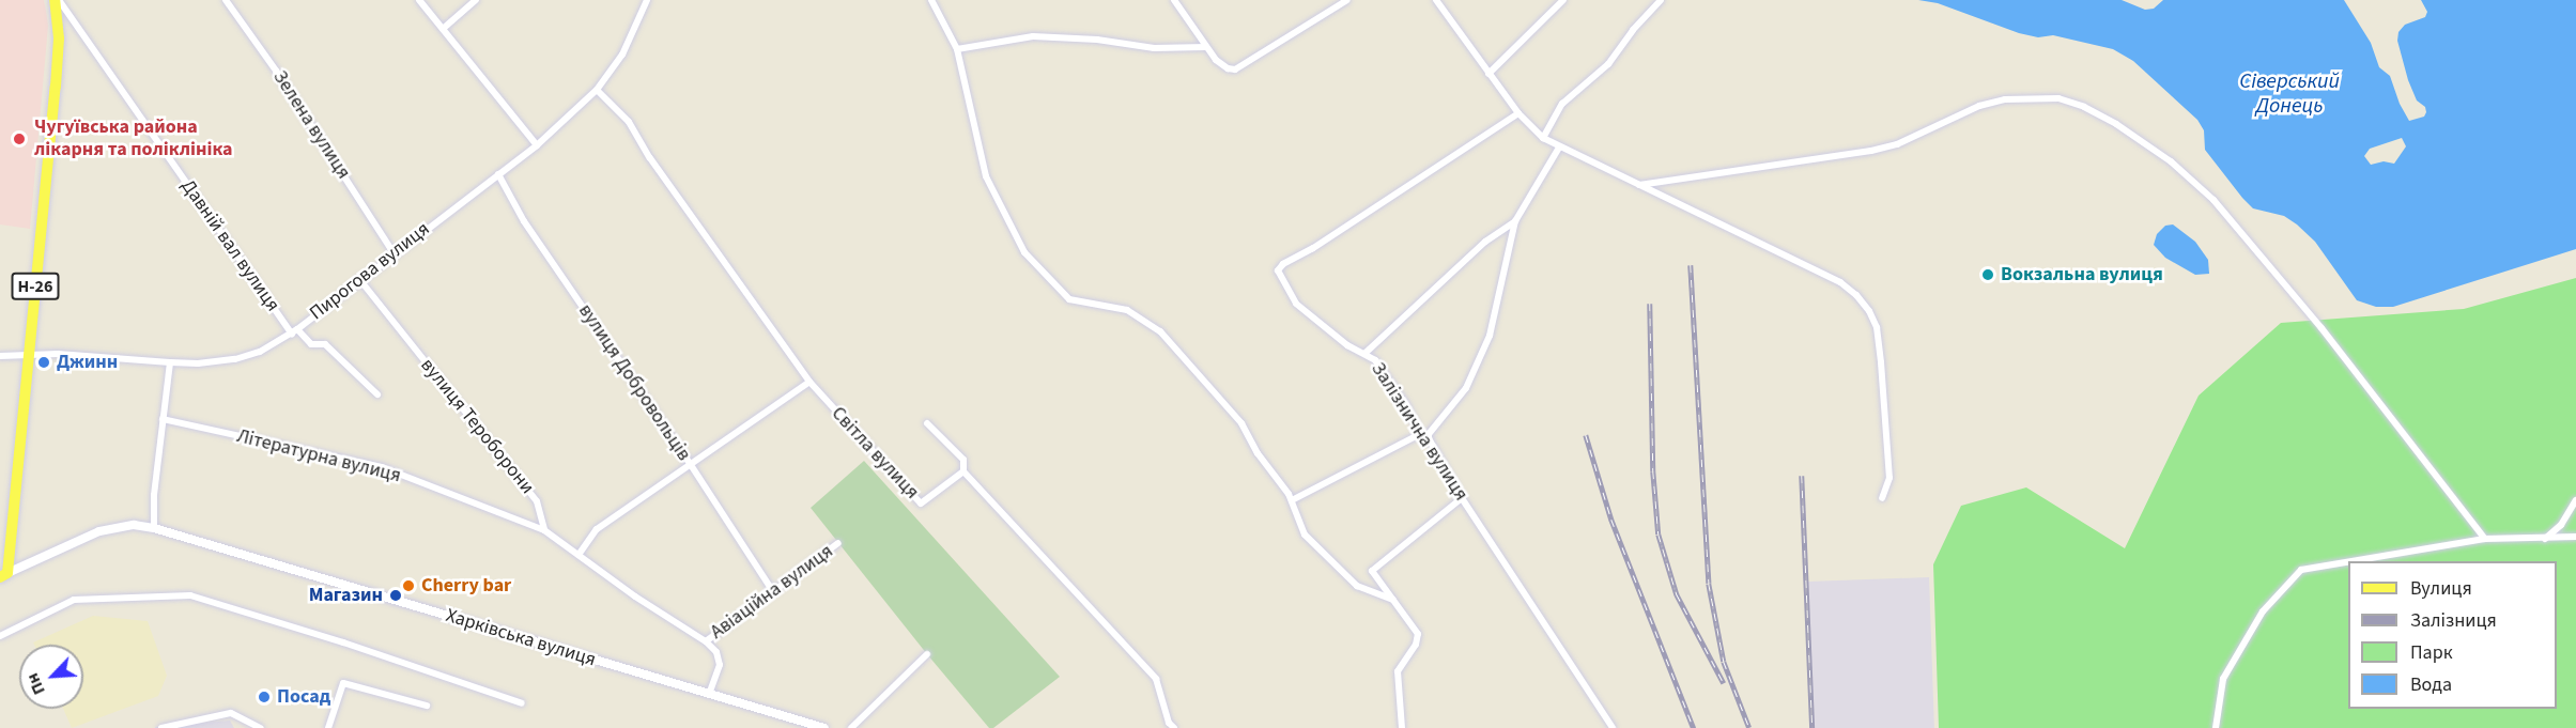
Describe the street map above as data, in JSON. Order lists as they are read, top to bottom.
{
  "streets": {
    "main road": ["Н-26"],
    "street": [
      "Зелена вулиця",
      "Давній вал вулиця",
      "Пирогова вулиця",
      "вулиця Добровольців",
      "вулиця Тероборони",
      "Залізнична вулиця",
      "Світла вулиця",
      "Літературна вулиця",
      "Авіаційна вулиця",
      "Харківська вулиця"
    ]
  },
  "crossings": [
    ["Зелена вулиця", "Пирогова вулиця"],
    ["Давній вал вулиця", "Пирогова вулиця"],
    ["Давній вал вулиця", "Н-26"],
    ["Пирогова вулиця", "Н-26"],
    ["Пирогова вулиця", "вулиця Добровольців"],
    ["Пирогова вулиця", "вулиця Тероборони"],
    ["Пирогова вулиця", "Світла вулиця"],
    ["Н-26", "Харківська вулиця"],
    ["вулиця Добровольців", "Авіаційна вулиця"],
    ["вулиця Тероборони", "Літературна вулиця"]
  ],
  "water": ["Сіверський Донець"],
  "places": [
    "Чугуївська района лікарня та поліклініка",
    "Вокзальна вулиця",
    "Джинн",
    "Cherry bar",
    "Магазин",
    "Посад"
  ],
  "legend": [
    "Вулиця",
    "Залізниця",
    "Парк",
    "Вода"
  ],
  "north": "bottom left"
}
